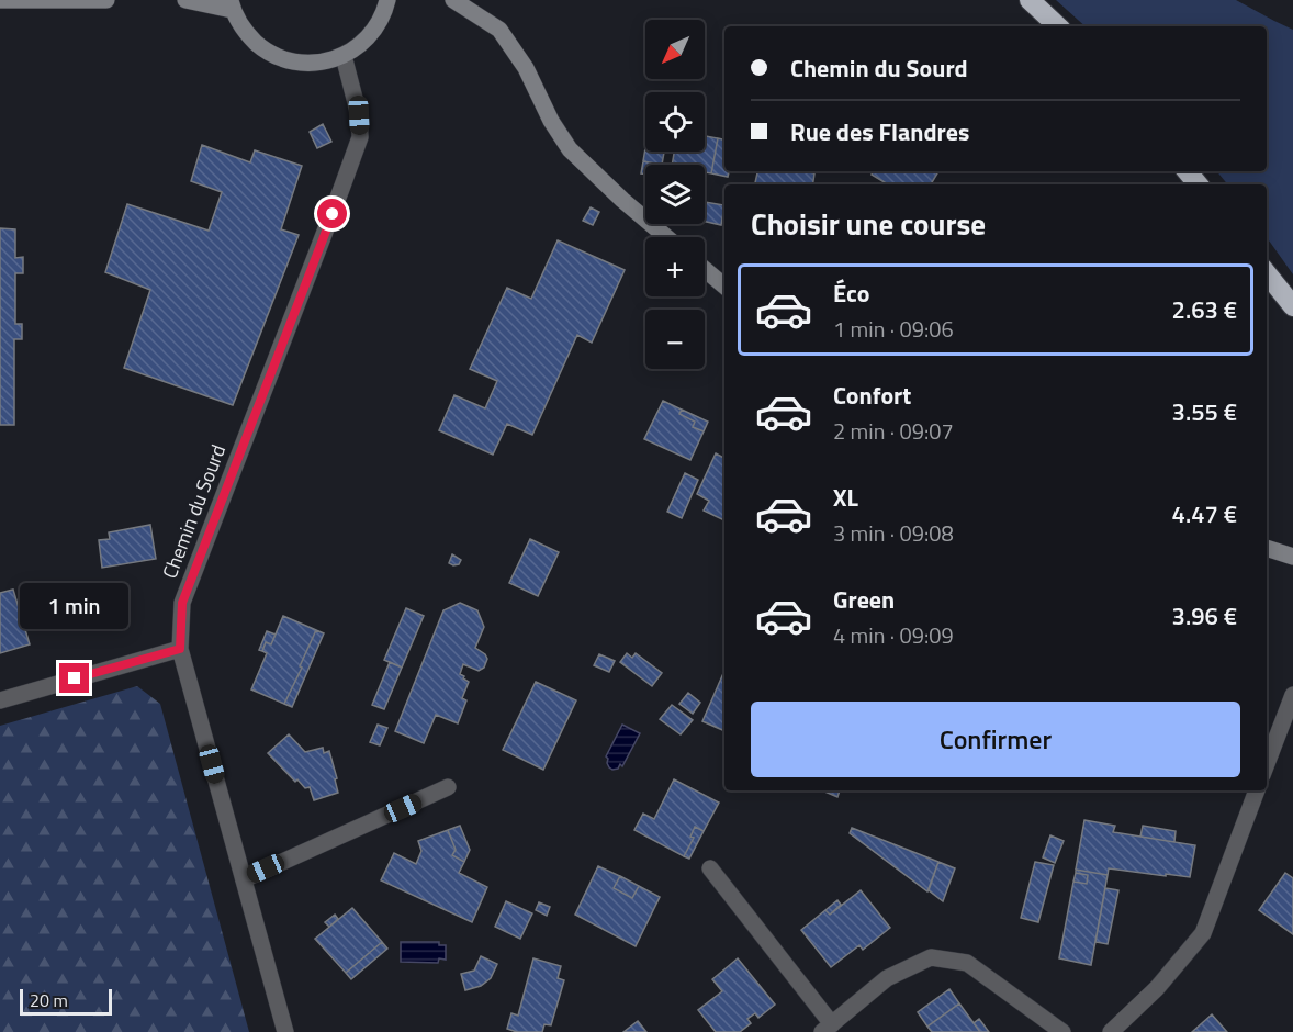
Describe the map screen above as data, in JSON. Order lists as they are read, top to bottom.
{
  "streets": {
    "street": ["Chemin du Sourd"]
  },
  "scale_bar": "20 m",
  "north": "bottom left",
  "page": {
    "map_buttons": ["+", "−"],
    "banner": ["Chemin du Sourd", "Rue des Flandres"],
    "heading": "Choisir une course",
    "list": [
      {
        "name": "Éco",
        "note": "1 min · 09:06",
        "value": "2.63 €"
      },
      {
        "name": "Confort",
        "note": "2 min · 09:07",
        "value": "3.55 €"
      },
      {
        "name": "XL",
        "note": "3 min · 09:08",
        "value": "4.47 €"
      },
      {
        "name": "Green",
        "note": "4 min · 09:09",
        "value": "3.96 €"
      }
    ],
    "bubble": "1 min",
    "buttons": "Confirmer",
    "scale": "20 m"
  }
}
